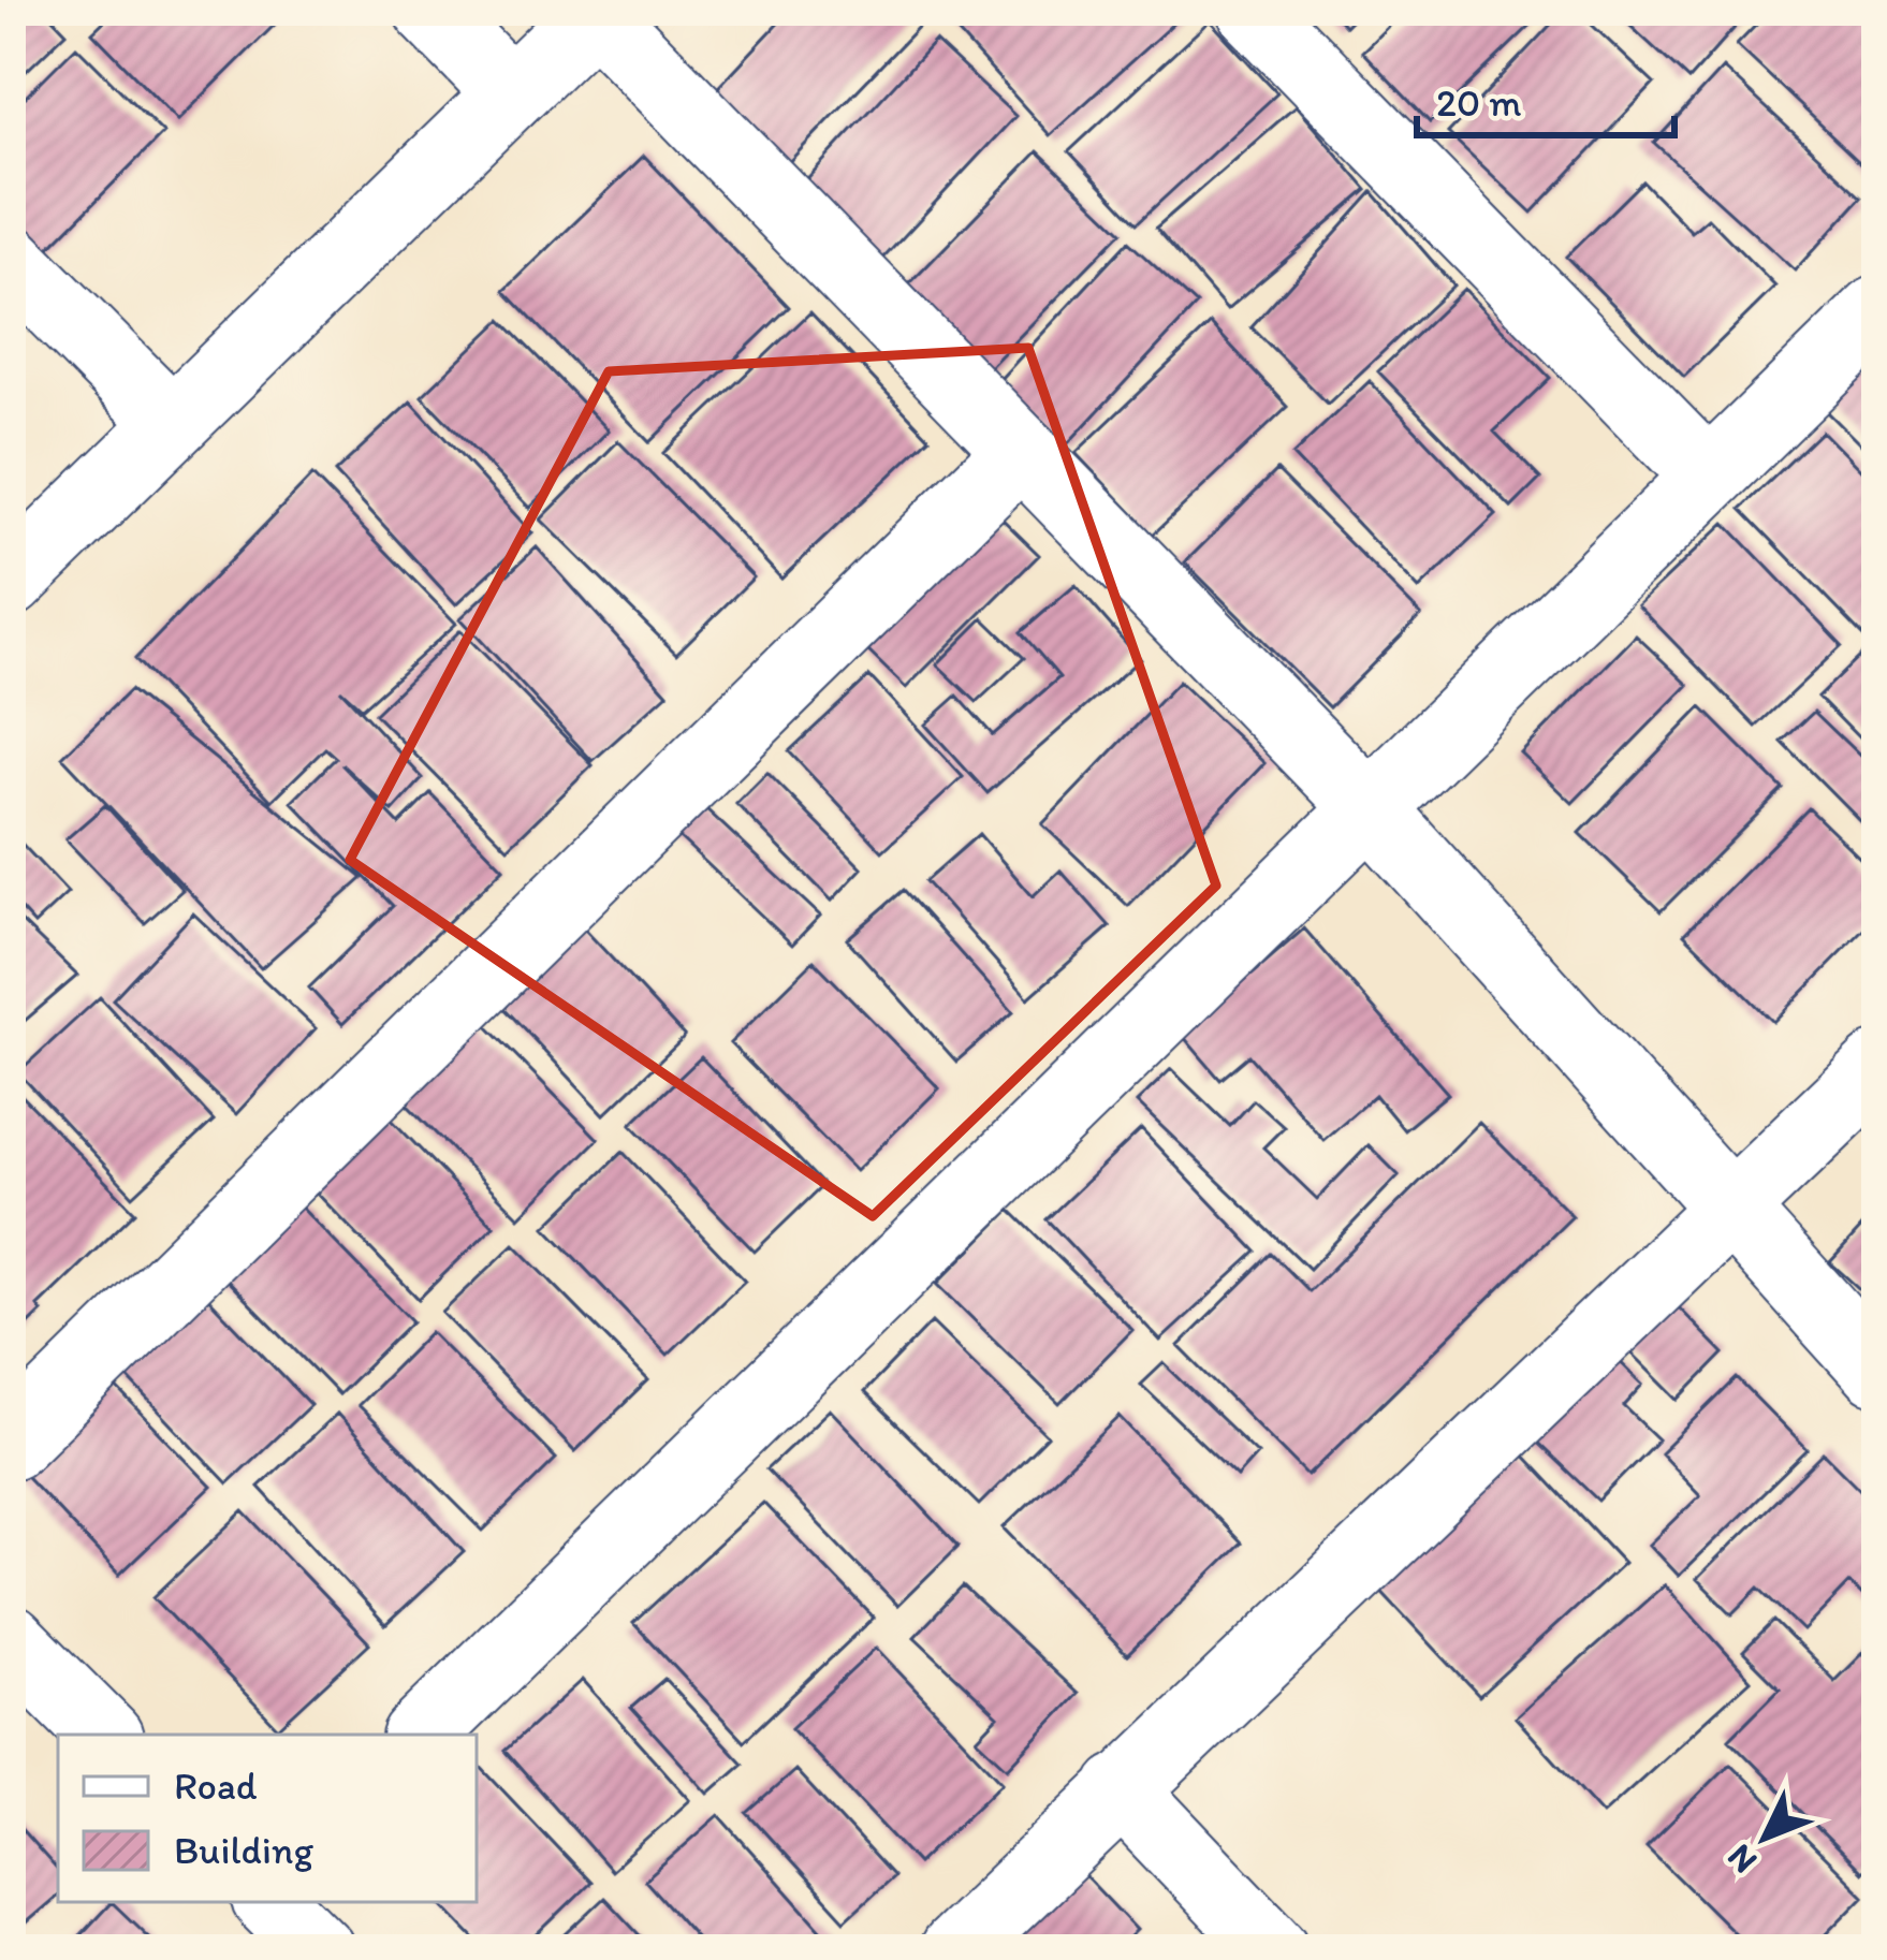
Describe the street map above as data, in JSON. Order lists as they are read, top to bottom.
{
  "legend": ["Road", "Building"],
  "scale_bar": "20 m",
  "north": "bottom left"
}
